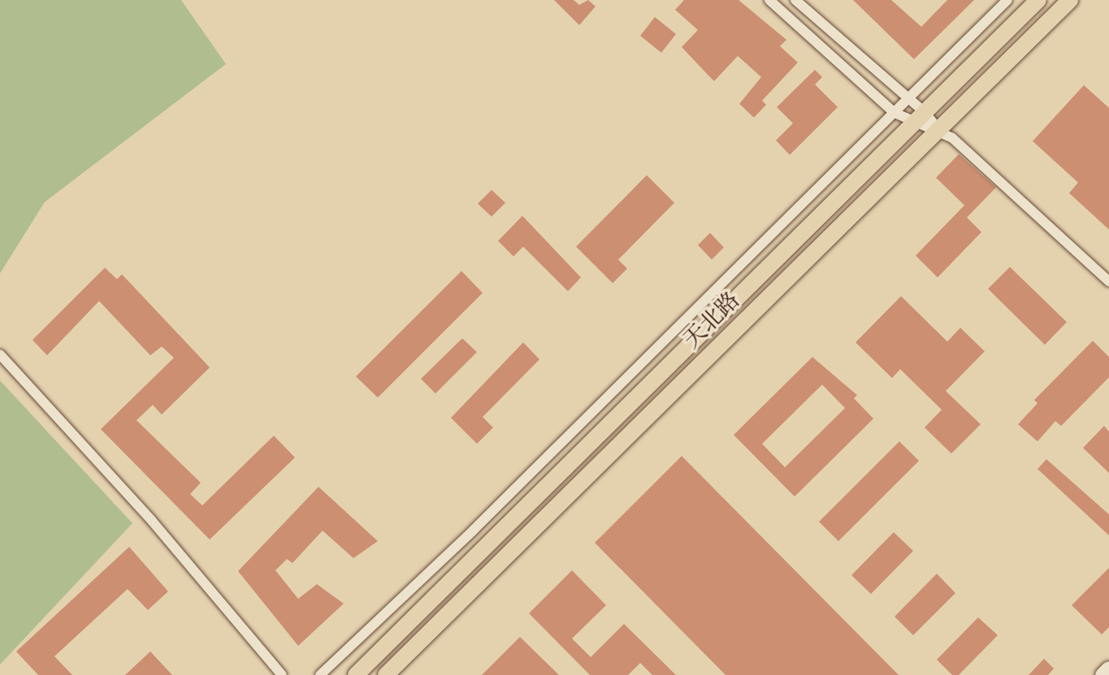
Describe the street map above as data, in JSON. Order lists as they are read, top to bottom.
{
  "streets": {
    "main road": ["天北路"]
  }
}
